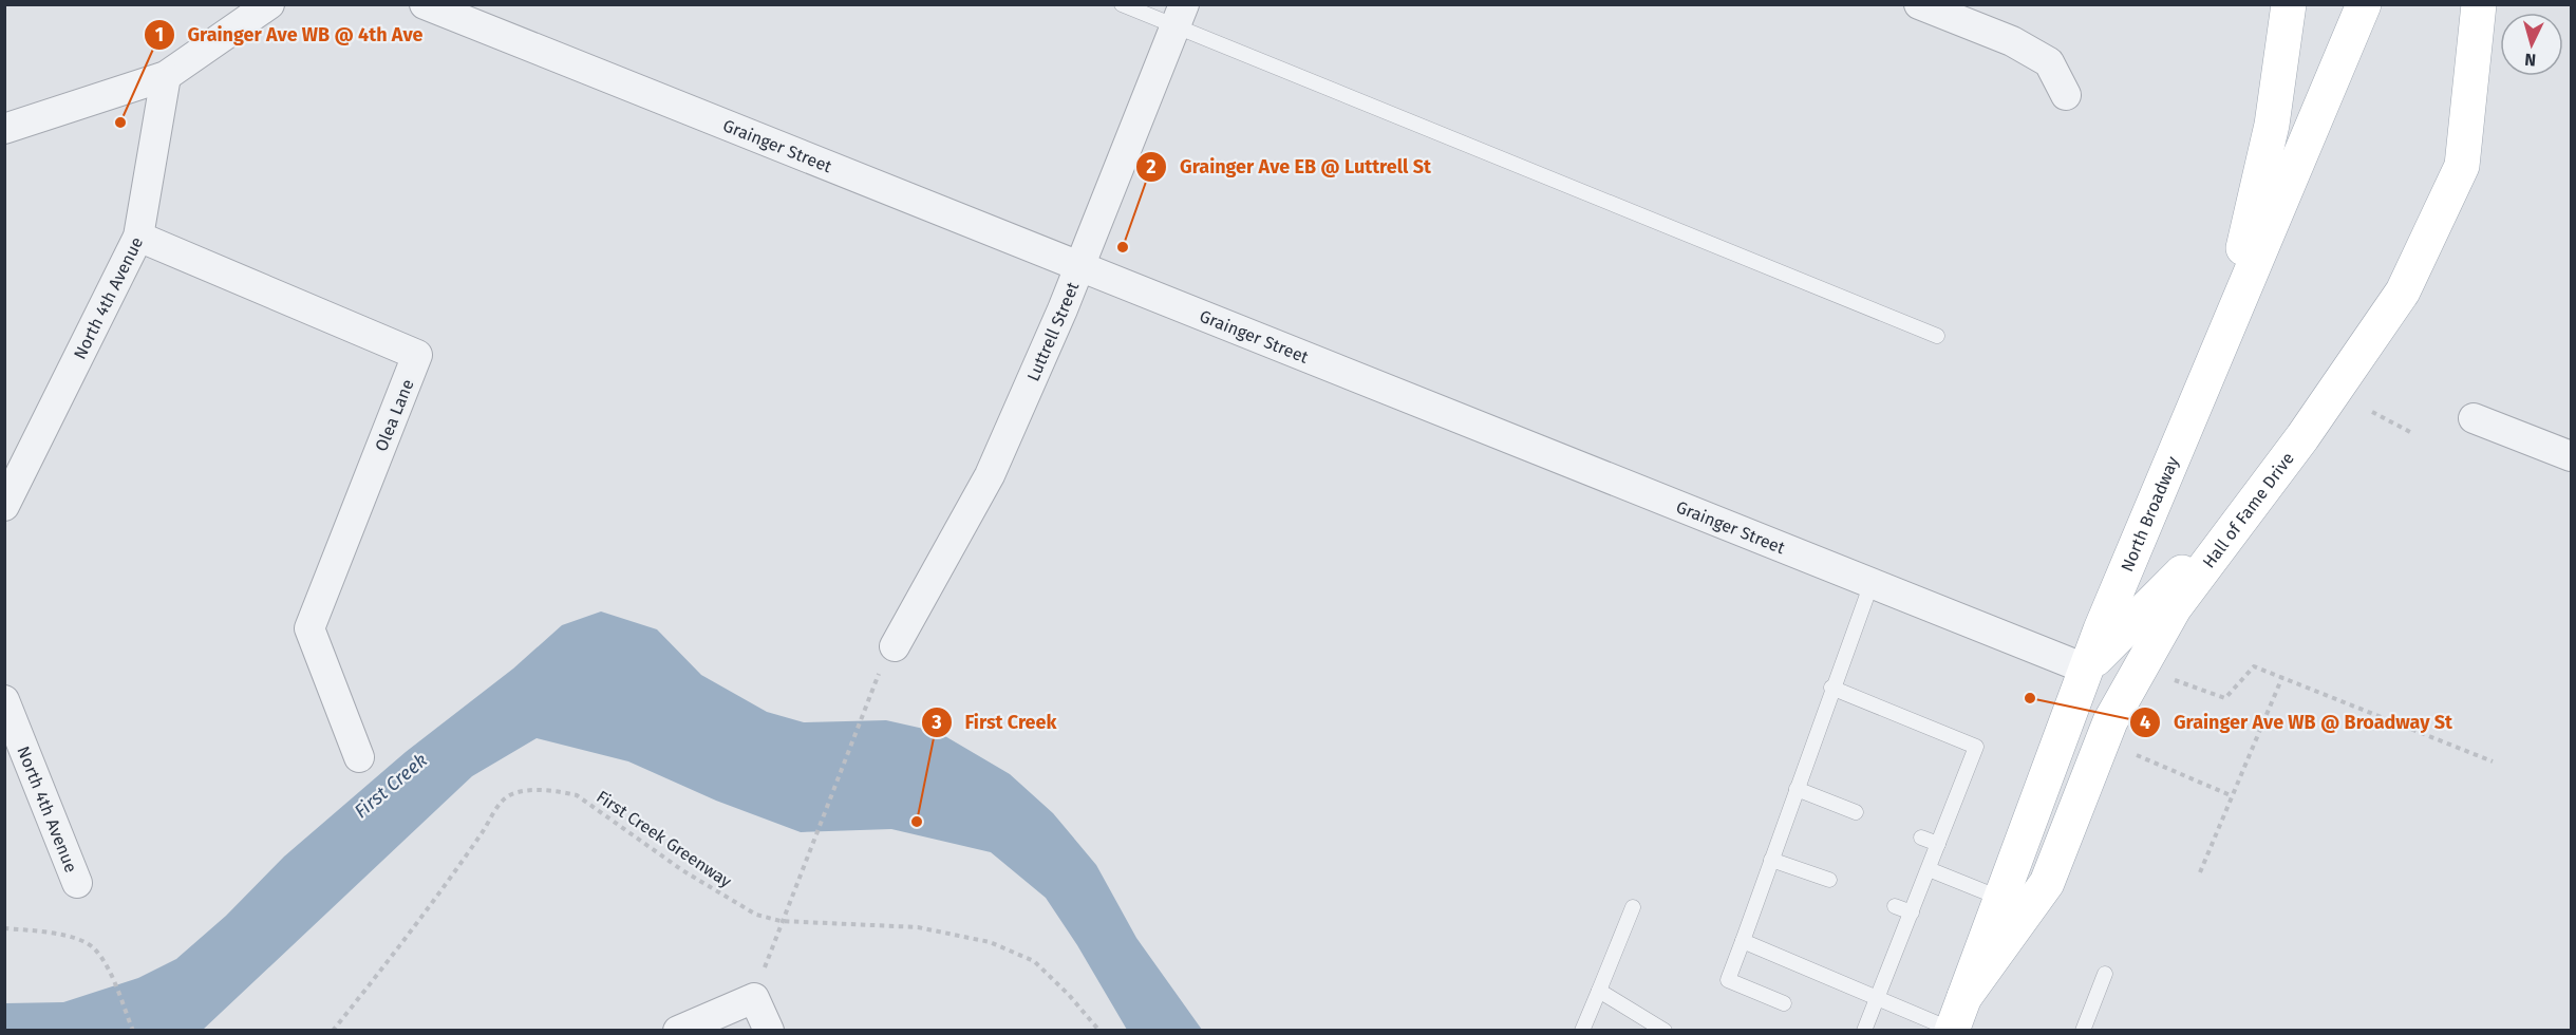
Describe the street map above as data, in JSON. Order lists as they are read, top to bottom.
{
  "streets": {
    "main road": ["Hall of Fame Drive", "North Broadway"],
    "street": [
      "Grainger Street",
      "North 4th Avenue",
      "Luttrell Street",
      "Olea Lane"
    ],
    "path": ["First Creek Greenway"]
  },
  "crossings": [
    ["Grainger Street", "Luttrell Street"],
    ["Grainger Street", "North Broadway"],
    ["North 4th Avenue", "Olea Lane"],
    ["Hall of Fame Drive", "North Broadway"]
  ],
  "water": ["First Creek"],
  "places": [
    "Grainger Ave WB @ 4th Ave",
    "Grainger Ave EB @ Luttrell St",
    "Grainger Ave WB @ Broadway St",
    "First Creek"
  ],
  "north": "bottom"
}
